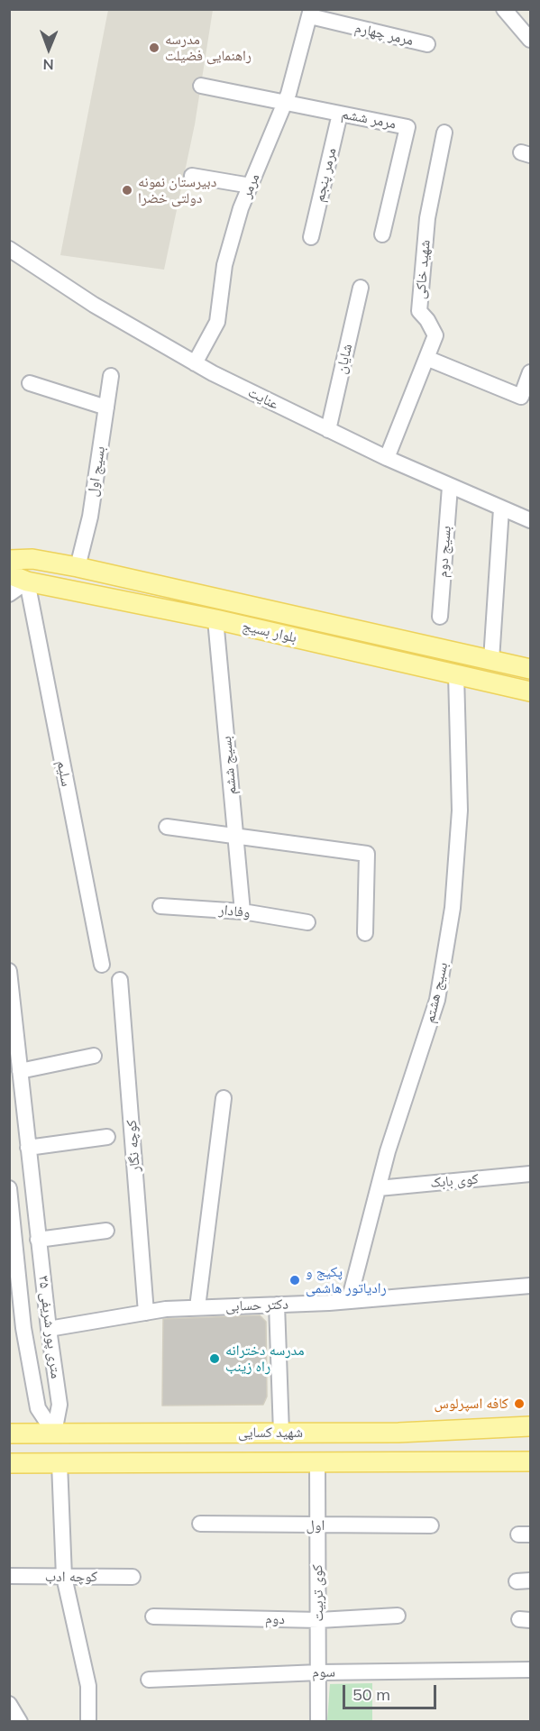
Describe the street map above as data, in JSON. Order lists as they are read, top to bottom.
{
  "streets": {
    "main road": ["بلوار بسیج", "شهید کسایی"],
    "street": [
      "مرمر چهارم",
      "مرمر ششم",
      "مرمر پنجم",
      "مرمر",
      "شهید خاکی",
      "شایان",
      "عنایت",
      "بسیج اول",
      "بسيج دوم",
      "بسیج ششم",
      "سلیم",
      "وفادار",
      "بسیج هشتم",
      "کوچه نگار",
      "کوی بابک",
      "دکتر حسابی",
      "۳۵ متری پور شریفی",
      "اول",
      "کوچه ادب",
      "کوی تربیت",
      "دوم",
      "سوم"
    ]
  },
  "crossings": [
    ["مرمر چهارم", "مرمر"],
    ["مرمر ششم", "مرمر پنجم"],
    ["مرمر ششم", "مرمر"],
    ["مرمر", "عنایت"],
    ["شهید خاکی", "عنایت"],
    ["شایان", "عنایت"],
    ["عنایت", "بسيج دوم"],
    ["بسیج اول", "بلوار بسیج"],
    ["بلوار بسیج", "بسیج ششم"],
    ["بلوار بسیج", "سلیم"],
    ["بلوار بسیج", "بسیج هشتم"],
    ["بسیج ششم", "وفادار"],
    ["بسیج هشتم", "کوی بابک"],
    ["بسیج هشتم", "دکتر حسابی"],
    ["کوچه نگار", "دکتر حسابی"],
    ["دکتر حسابی", "۳۵ متری پور شریفی"],
    ["۳۵ متری پور شریفی", "شهید کسایی"],
    ["شهید کسایی", "کوی تربیت"],
    ["اول", "کوی تربیت"],
    ["کوی تربیت", "دوم"],
    ["کوی تربیت", "سوم"]
  ],
  "places": [
    "مدرسه راهنمایی فضیلت",
    "دبیرستان نمونه دولتی خضرا",
    "پکیج و رادیاتور هاشمی",
    "مدرسه دخترانه راه زینب",
    "کافه اسپرلوس"
  ],
  "scale_bar": "50 m",
  "north": "bottom"
}
